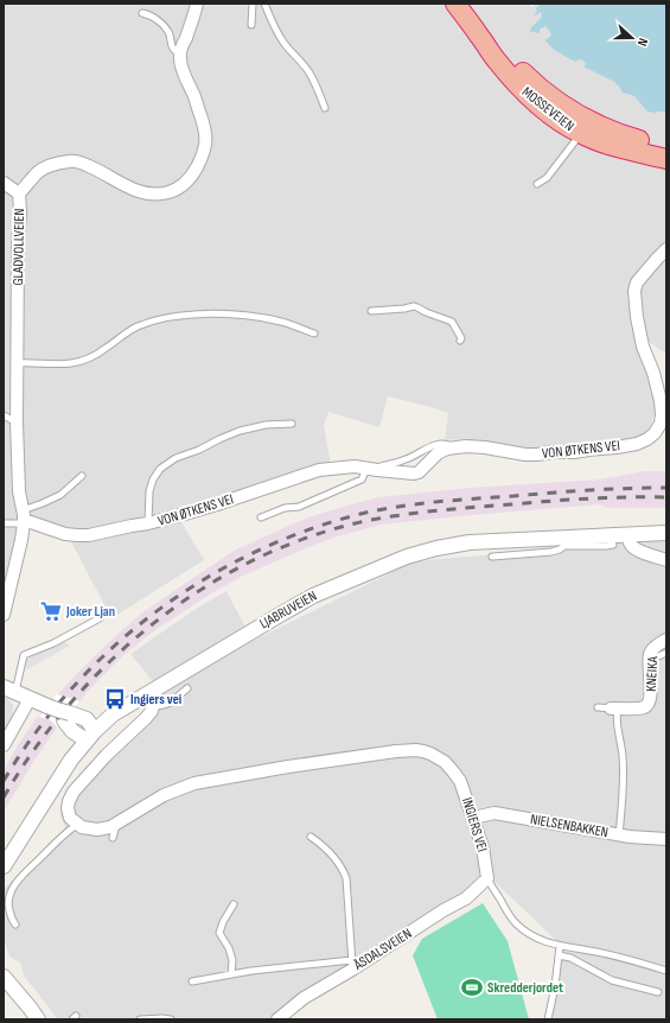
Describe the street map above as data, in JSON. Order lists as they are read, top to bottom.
{
  "streets": {
    "highway": ["MOSSEVEIEN"],
    "street": [
      "GLADVOLLVEIEN",
      "VON ØTKENS VEI",
      "LJABRUVEIEN",
      "KNEIKA",
      "INGIERS VEI",
      "NIELSENBAKKEN",
      "ÅSDALSVEIEN"
    ]
  },
  "crossings": [
    ["GLADVOLLVEIEN", "VON ØTKENS VEI"],
    ["INGIERS VEI", "NIELSENBAKKEN"],
    ["INGIERS VEI", "ÅSDALSVEIEN"]
  ],
  "places": {
    "supermarket": ["Joker Ljan"],
    "bus stop": ["Ingiers vei"],
    "sports": ["Skredderjordet"]
  },
  "north": "right"
}
